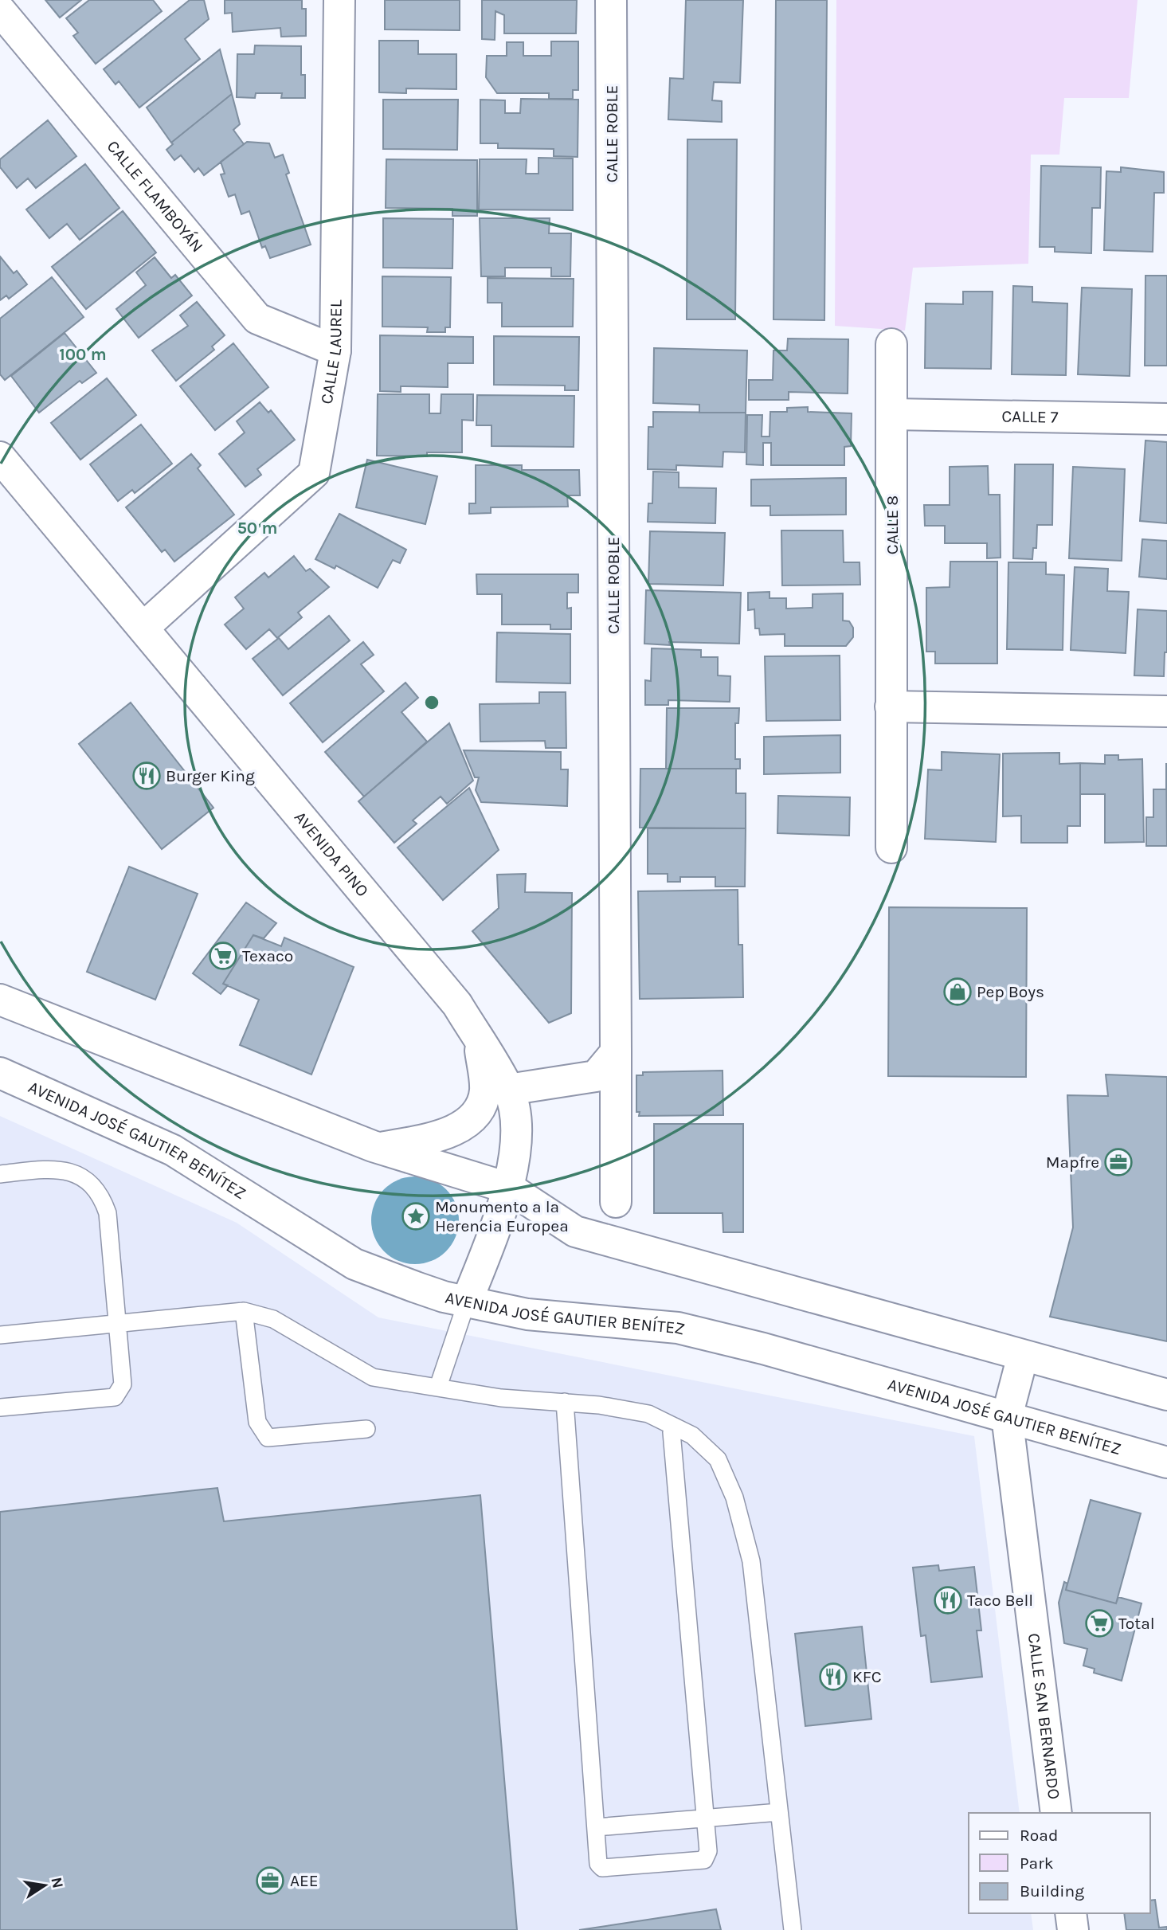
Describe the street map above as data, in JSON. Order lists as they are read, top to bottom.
{
  "streets": {
    "street": [
      "CALLE ROBLE",
      "CALLE FLAMBOYÁN",
      "CALLE LAUREL",
      "CALLE 7",
      "CALLE 8",
      "AVENIDA PINO",
      "AVENIDA JOSÉ GAUTIER BENÍTEZ",
      "CALLE SAN BERNARDO"
    ]
  },
  "crossings": [
    ["CALLE FLAMBOYÁN", "CALLE LAUREL"],
    ["CALLE LAUREL", "AVENIDA PINO"],
    ["CALLE 7", "CALLE 8"],
    ["AVENIDA PINO", "AVENIDA JOSÉ GAUTIER BENÍTEZ"],
    ["AVENIDA JOSÉ GAUTIER BENÍTEZ", "CALLE SAN BERNARDO"]
  ],
  "places": {
    "restaurant": ["Burger King", "Taco Bell", "KFC"],
    "supermarket": ["Texaco", "Total"],
    "shop": ["Pep Boys"],
    "office": ["Mapfre", "AEE"],
    "place": ["Monumento a la Herencia Europea"]
  },
  "legend": ["Road", "Park", "Building"],
  "north": "right",
  "rings": ["100 m", "50 m"]
}
